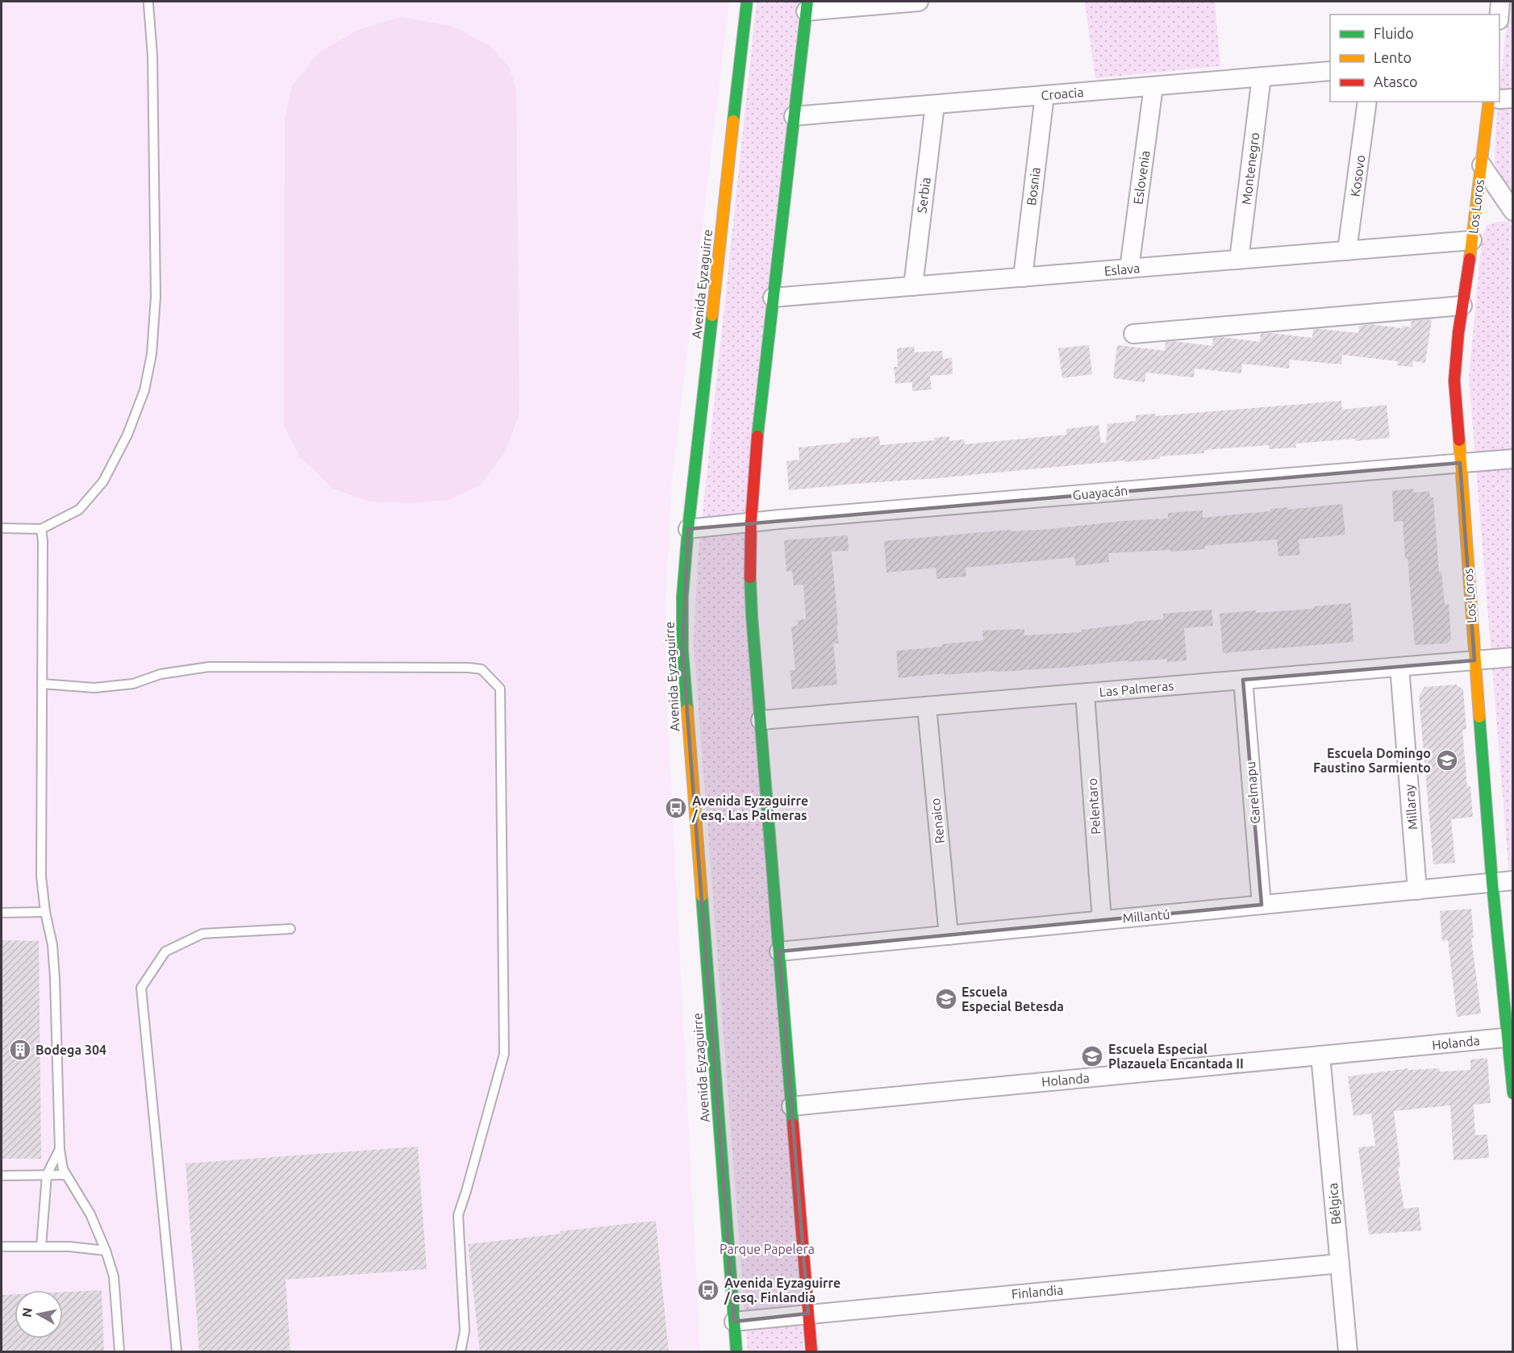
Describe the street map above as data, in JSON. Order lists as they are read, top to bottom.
{
  "streets": {
    "main road": ["Los Loros", "Avenida Eyzaguirre"],
    "street": [
      "Croacia",
      "Montenegro",
      "Kosovo",
      "Eslovenia",
      "Bosnia",
      "Serbia",
      "Eslava",
      "Guayacán",
      "Las Palmeras",
      "Carelmapu",
      "Pelentaro",
      "Millaray",
      "Renaico",
      "Millantú",
      "Holanda",
      "Bélgica",
      "Finlandia"
    ]
  },
  "crossings": [
    ["Croacia", "Montenegro"],
    ["Croacia", "Eslovenia"],
    ["Croacia", "Bosnia"],
    ["Croacia", "Serbia"],
    ["Montenegro", "Eslava"],
    ["Kosovo", "Eslava"],
    ["Eslovenia", "Eslava"],
    ["Bosnia", "Eslava"],
    ["Serbia", "Eslava"],
    ["Los Loros", "Eslava"],
    ["Los Loros", "Guayacán"],
    ["Los Loros", "Las Palmeras"],
    ["Los Loros", "Millantú"],
    ["Los Loros", "Holanda"],
    ["Avenida Eyzaguirre", "Guayacán"],
    ["Avenida Eyzaguirre", "Finlandia"],
    ["Las Palmeras", "Carelmapu"],
    ["Las Palmeras", "Pelentaro"],
    ["Las Palmeras", "Millaray"],
    ["Las Palmeras", "Renaico"],
    ["Carelmapu", "Millantú"],
    ["Pelentaro", "Millantú"],
    ["Millaray", "Millantú"],
    ["Renaico", "Millantú"],
    ["Holanda", "Bélgica"],
    ["Bélgica", "Finlandia"]
  ],
  "parks": ["Parque Papelera"],
  "places": {
    "school or university": ["Escuela Domingo Faustino Sarmiento", "Escuela Especial Betesda", "Escuela Especial Plazauela Encantada II"],
    "bus stop": ["Avenida Eyzaguirre / esq. Las Palmeras", "Avenida Eyzaguirre / esq. Finlandia"],
    "building": ["Bodega 304"]
  },
  "legend": ["Fluido", "Lento", "Atasco"],
  "north": "left"
}
